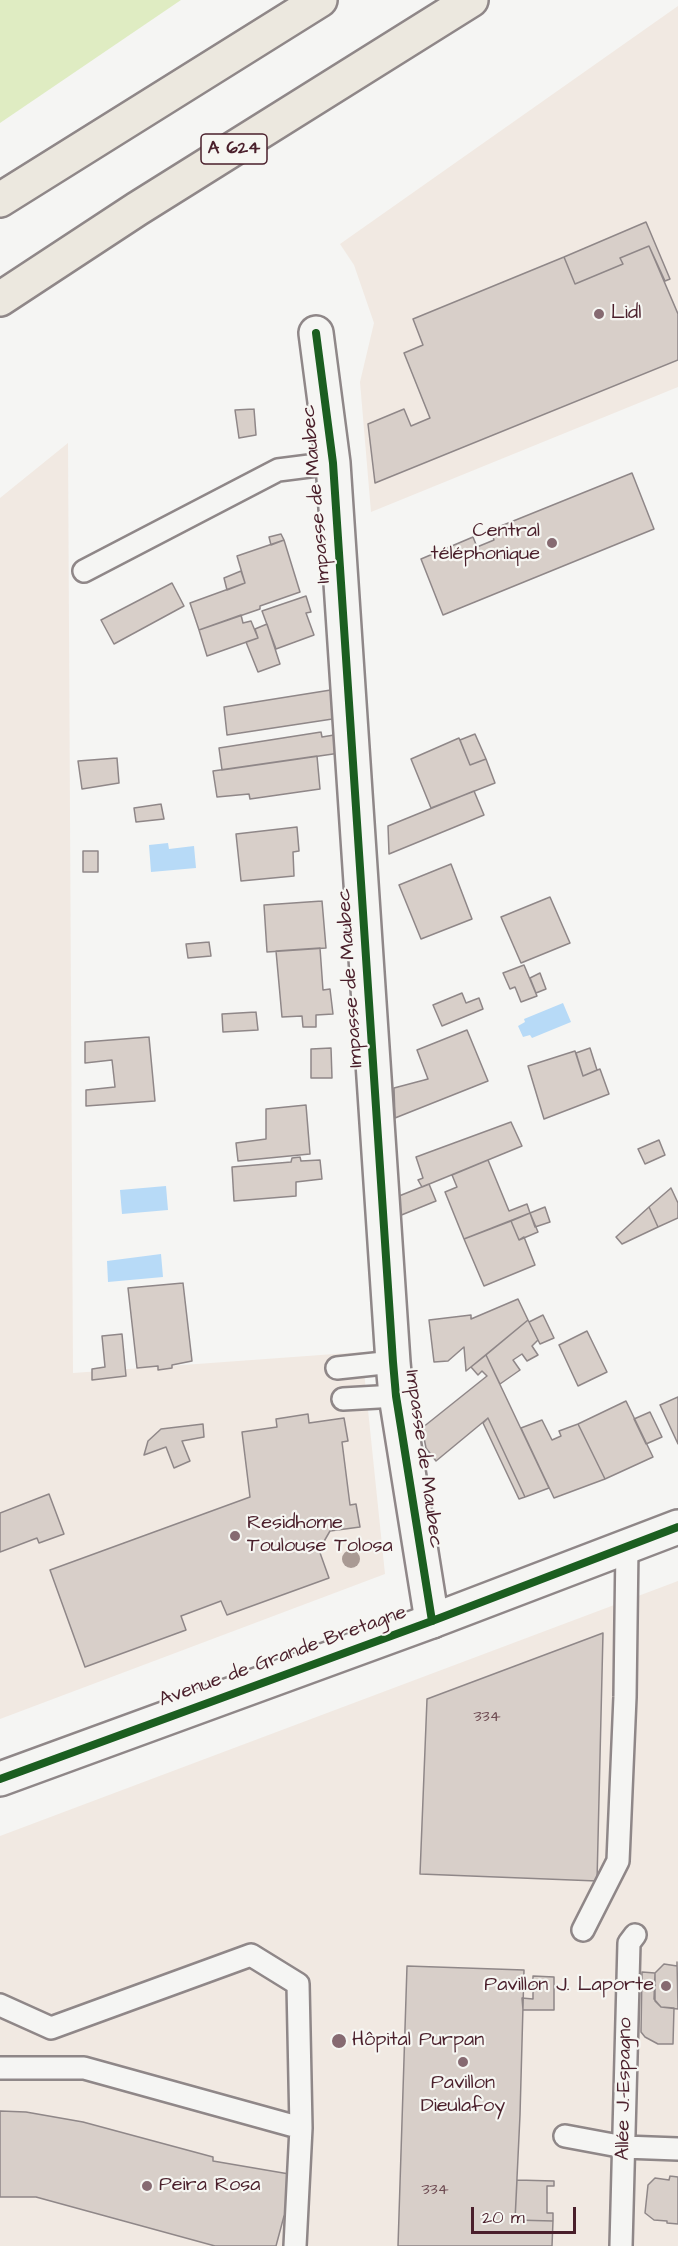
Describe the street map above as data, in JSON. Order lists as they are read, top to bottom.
{
  "streets": {
    "highway": ["A 624"],
    "street": ["Impasse de Maubec", "Avenue de Grande Bretagne"],
    "lane": ["Allée J.-Espagno"]
  },
  "crossings": [
    ["Impasse de Maubec", "Avenue de Grande Bretagne"]
  ],
  "places": [
    "Lidl",
    "Central téléphonique",
    "Residhome Toulouse Tolosa",
    "Pavillon J. Laporte",
    "Hôpital Purpan",
    "Pavillon Dieulafoy",
    "Peira Rosa"
  ],
  "house_numbers": ["334", "334"],
  "scale_bar": "20 m"
}
